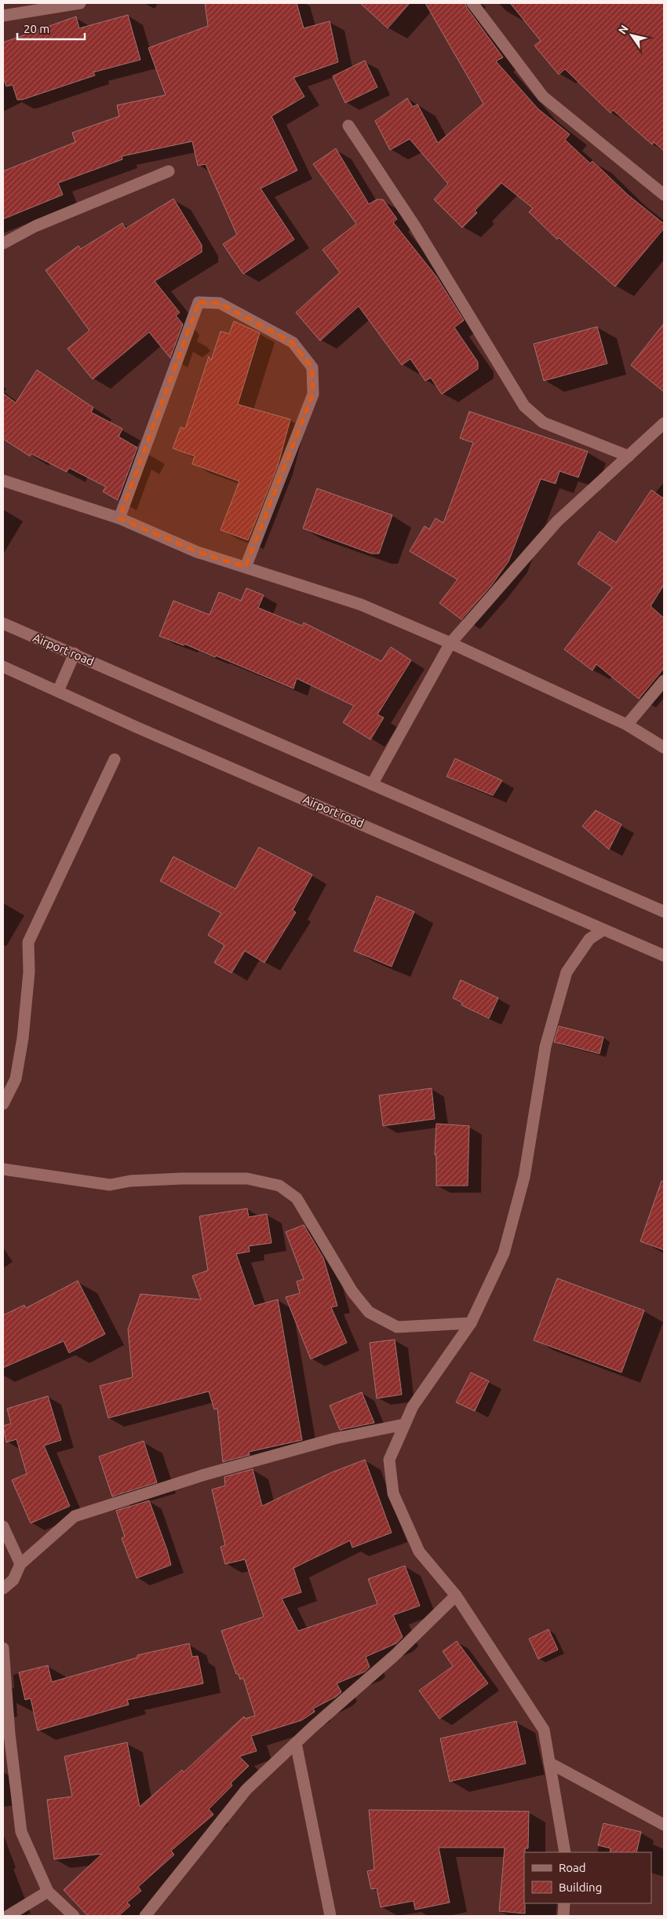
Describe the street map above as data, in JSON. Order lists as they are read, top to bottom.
{
  "streets": {
    "street": ["Airport road"]
  },
  "legend": ["Road", "Building"],
  "scale_bar": "20 m",
  "north": "top left"
}
